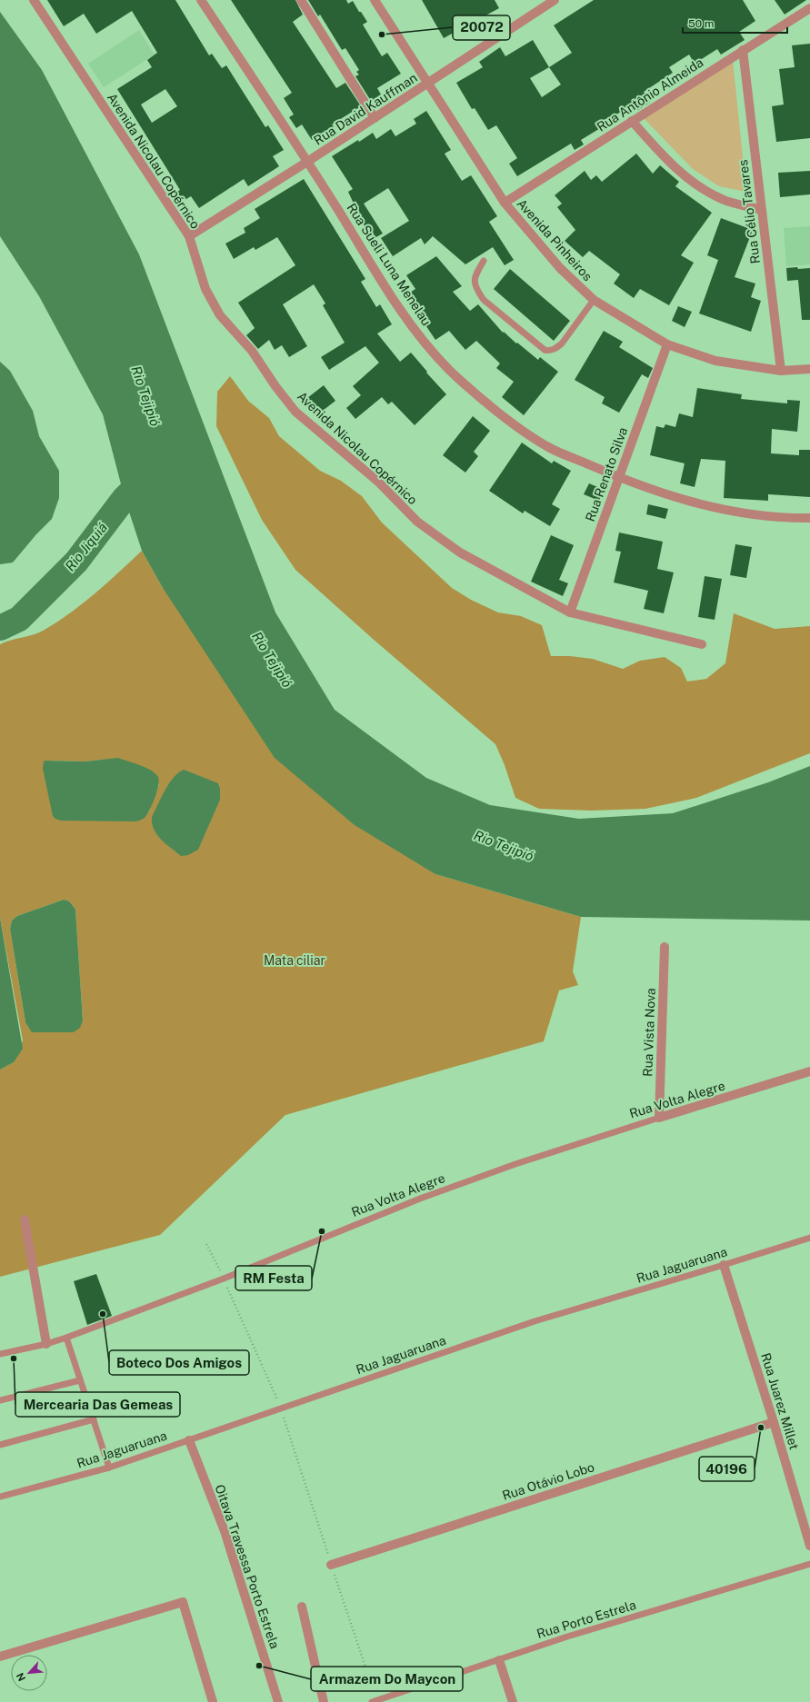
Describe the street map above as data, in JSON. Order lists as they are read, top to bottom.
{
  "streets": {
    "street": [
      "Rua Antônio Almeida",
      "Rua David Kauffman",
      "Avenida Nicolau Copérnico",
      "Rua Célio Tavares",
      "Avenida Pinheiros",
      "Rua Sueli Luna Menelau",
      "Rua Renato Silva",
      "Rua Vista Nova",
      "Rua Volta Alegre",
      "Rua Juarez Millet",
      "Rua Otávio Lobo",
      "Oitava Travessa Porto Estrela"
    ],
    "lane": ["Rua Jaguaruana", "Rua Porto Estrela"]
  },
  "crossings": [
    ["Rua Antônio Almeida", "Rua Célio Tavares"],
    ["Rua Antônio Almeida", "Avenida Pinheiros"],
    ["Rua David Kauffman", "Avenida Nicolau Copérnico"],
    ["Rua David Kauffman", "Avenida Pinheiros"],
    ["Rua David Kauffman", "Rua Sueli Luna Menelau"],
    ["Avenida Nicolau Copérnico", "Rua Renato Silva"],
    ["Rua Célio Tavares", "Avenida Pinheiros"],
    ["Avenida Pinheiros", "Rua Renato Silva"],
    ["Rua Sueli Luna Menelau", "Rua Renato Silva"],
    ["Rua Vista Nova", "Rua Volta Alegre"],
    ["Rua Jaguaruana", "Rua Juarez Millet"],
    ["Rua Jaguaruana", "Oitava Travessa Porto Estrela"],
    ["Rua Juarez Millet", "Rua Otávio Lobo"]
  ],
  "water": ["Rio Tejipió", "Rio Jiquiá"],
  "parks": ["Mata ciliar"],
  "places": [
    "20072",
    "RM Festa",
    "Boteco Dos Amigos",
    "Mercearia Das Gemeas",
    "40196",
    "Armazem Do Maycon"
  ],
  "scale_bar": "50 m",
  "north": "bottom left"
}
